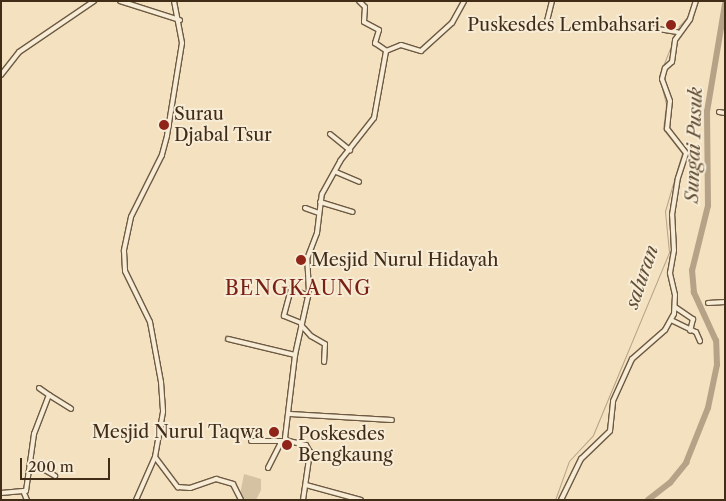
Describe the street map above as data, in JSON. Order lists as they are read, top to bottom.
{
  "districts": ["BENGKAUNG"],
  "water": ["Sungai Pusuk", "saluran"],
  "places": [
    "Puskesdes Lembahsari",
    "Surau Djabal Tsur",
    "Mesjid Nurul Hidayah",
    "Mesjid Nurul Taqwa",
    "Poskesdes Bengkaung"
  ],
  "scale_bar": "200 m"
}
